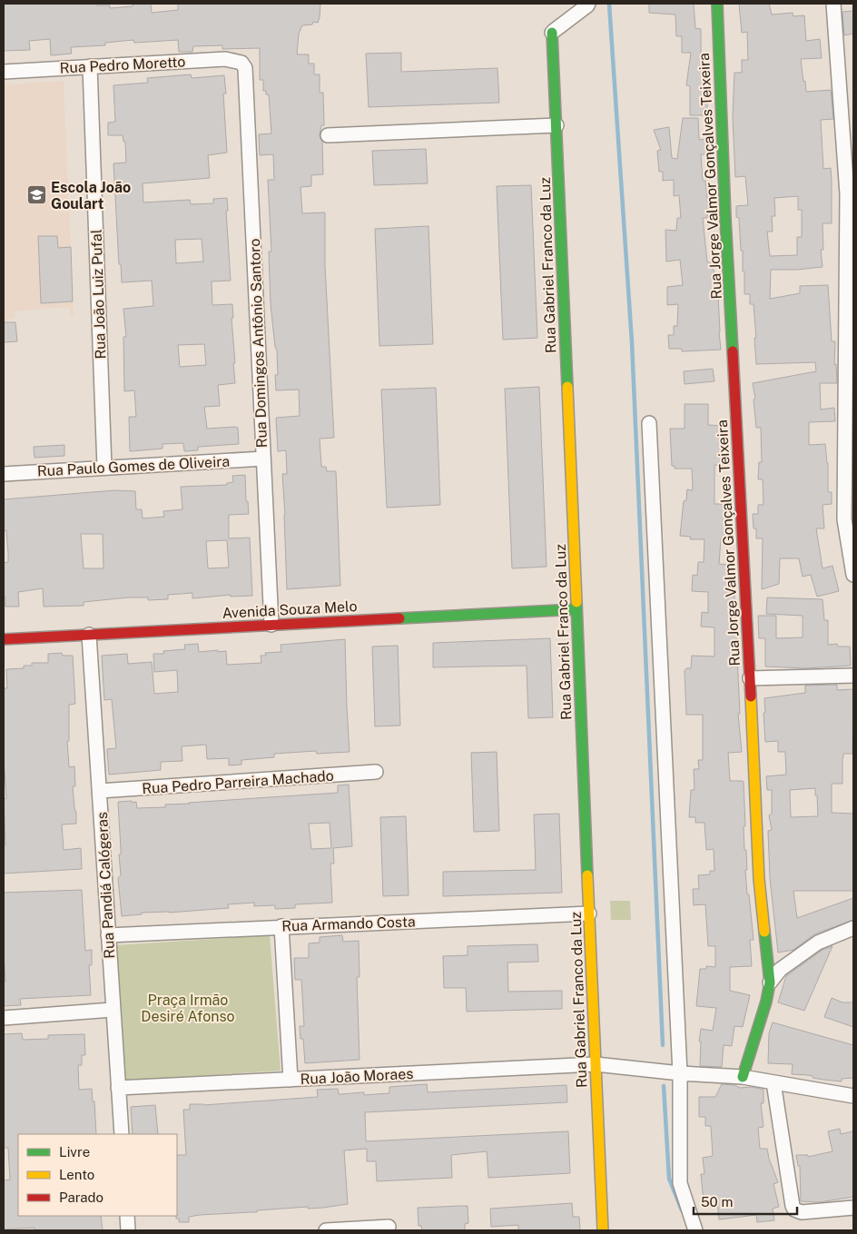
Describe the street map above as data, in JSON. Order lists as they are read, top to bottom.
{
  "streets": {
    "street": [
      "Rua Pedro Moretto",
      "Rua Jorge Valmor Gonçalves Teixeira",
      "Rua Gabriel Franco da Luz",
      "Rua João Luiz Pufal",
      "Rua Domingos Antônio Santoro",
      "Rua Paulo Gomes de Oliveira",
      "Avenida Souza Melo",
      "Rua Pedro Parreira Machado",
      "Rua Pandiá Calógeras",
      "Rua Armando Costa",
      "Rua João Moraes"
    ]
  },
  "crossings": [
    ["Rua Pedro Moretto", "Rua João Luiz Pufal"],
    ["Rua Pedro Moretto", "Rua Domingos Antônio Santoro"],
    ["Rua Jorge Valmor Gonçalves Teixeira", "Rua João Moraes"],
    ["Rua Gabriel Franco da Luz", "Avenida Souza Melo"],
    ["Rua Gabriel Franco da Luz", "Rua Armando Costa"],
    ["Rua Gabriel Franco da Luz", "Rua João Moraes"],
    ["Rua João Luiz Pufal", "Rua Paulo Gomes de Oliveira"],
    ["Rua Domingos Antônio Santoro", "Rua Paulo Gomes de Oliveira"],
    ["Rua Domingos Antônio Santoro", "Avenida Souza Melo"],
    ["Avenida Souza Melo", "Rua Pandiá Calógeras"],
    ["Rua Pedro Parreira Machado", "Rua Pandiá Calógeras"],
    ["Rua Pandiá Calógeras", "Rua Armando Costa"],
    ["Rua Pandiá Calógeras", "Rua João Moraes"]
  ],
  "parks": ["Praça Irmão Desiré Afonso"],
  "places": {
    "school or university": ["Escola João Goulart"]
  },
  "legend": ["Livre", "Lento", "Parado"],
  "scale_bar": "50 m"
}
